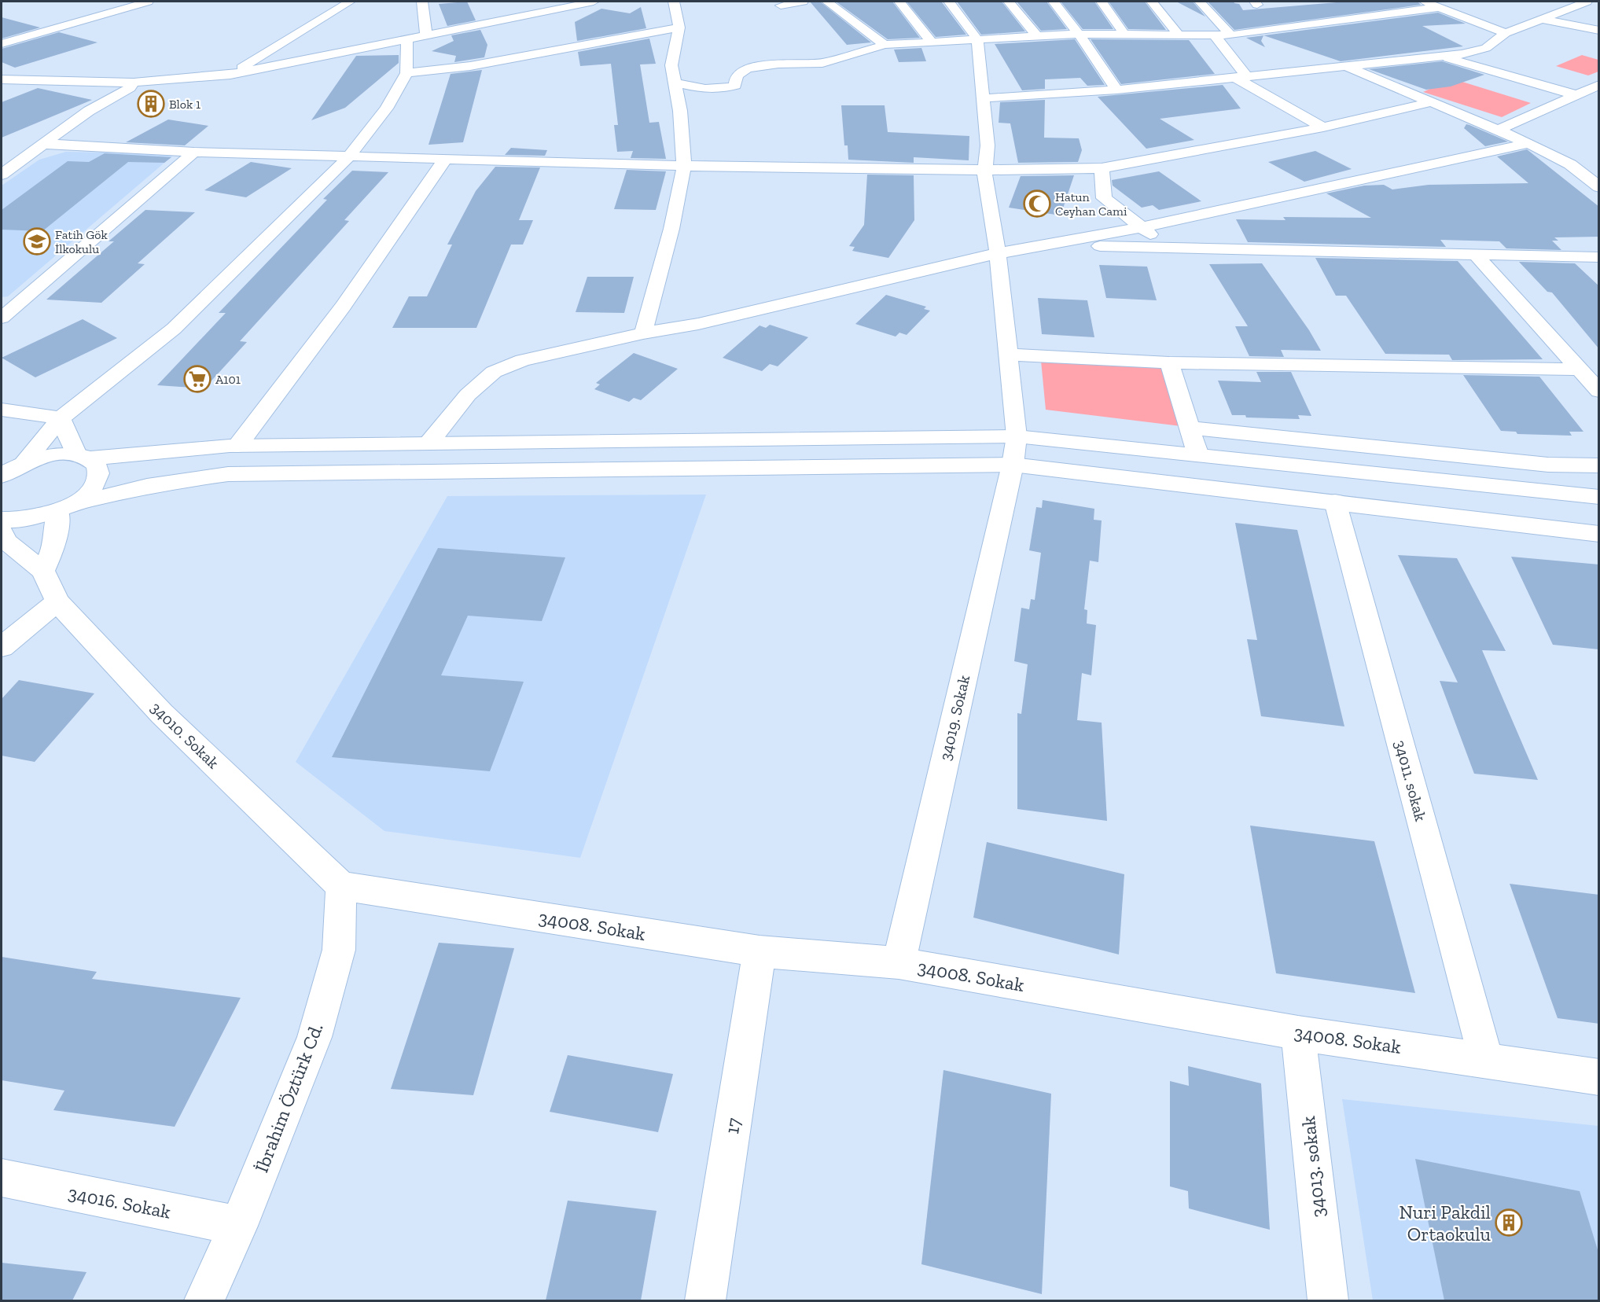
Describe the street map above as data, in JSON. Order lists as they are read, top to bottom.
{
  "streets": {
    "street": [
      "34019. Sokak",
      "34010. Sokak",
      "34011. sokak",
      "34008. Sokak",
      "İbrahim Öztürk Cd.",
      "17",
      "34013. sokak",
      "34016. Sokak"
    ]
  },
  "crossings": [
    ["34019. Sokak", "34008. Sokak"],
    ["34010. Sokak", "34008. Sokak"],
    ["34010. Sokak", "İbrahim Öztürk Cd."],
    ["34011. sokak", "34008. Sokak"],
    ["34008. Sokak", "İbrahim Öztürk Cd."],
    ["34008. Sokak", "17"],
    ["34008. Sokak", "34013. sokak"],
    ["İbrahim Öztürk Cd.", "34016. Sokak"]
  ],
  "places": {
    "building": ["Blok 1", "Nuri Pakdil Ortaokulu"],
    "mosque": ["Hatun Ceyhan Cami"],
    "school or university": ["Fatih Gök İlkokulu"],
    "supermarket": ["A101"]
  }
}
